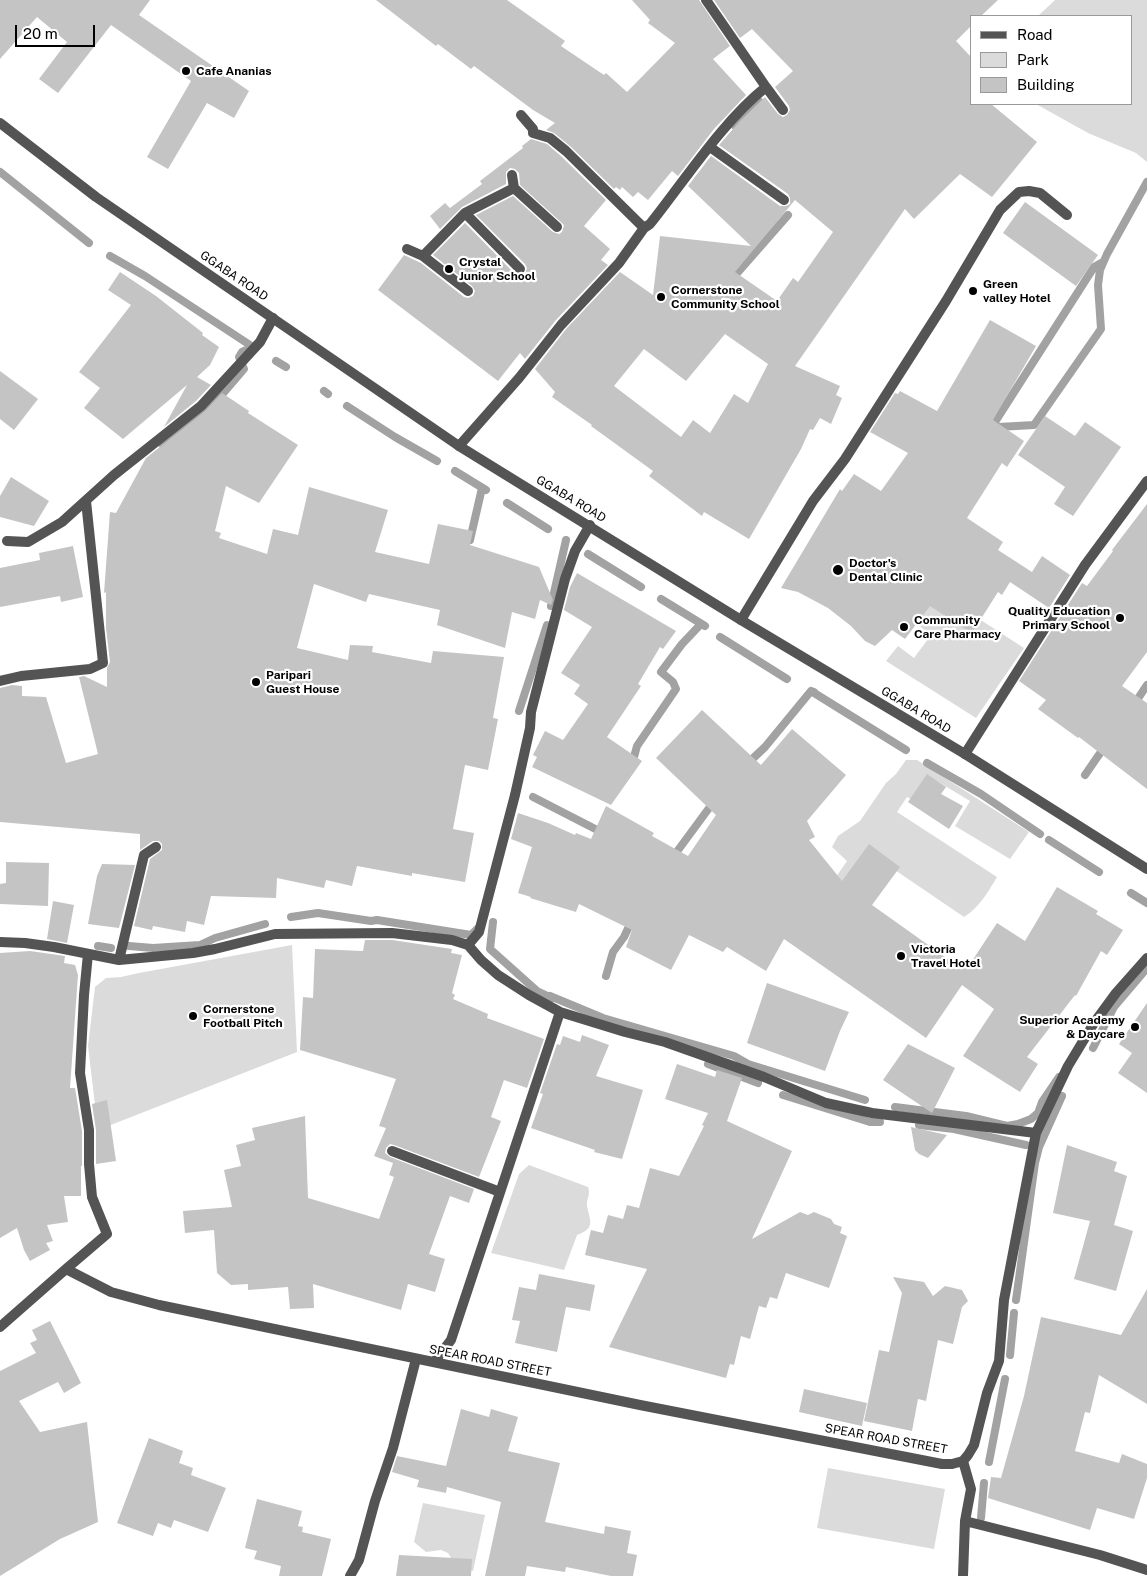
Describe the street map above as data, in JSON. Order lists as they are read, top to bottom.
{
  "streets": {
    "street": ["GGABA ROAD", "SPEAR ROAD STREET"]
  },
  "places": [
    "Cafe Ananias",
    "Crystal Junior School",
    "Green valley Hotel",
    "Cornerstone Community School",
    "Doctor's Dental Clinic",
    "Quality Education Primary School",
    "Community Care Pharmacy",
    "Paripari Guest House",
    "Victoria Travel Hotel",
    "Cornerstone Football Pitch",
    "Superior Academy & Daycare"
  ],
  "legend": ["Road", "Park", "Building"],
  "scale_bar": "20 m"
}
